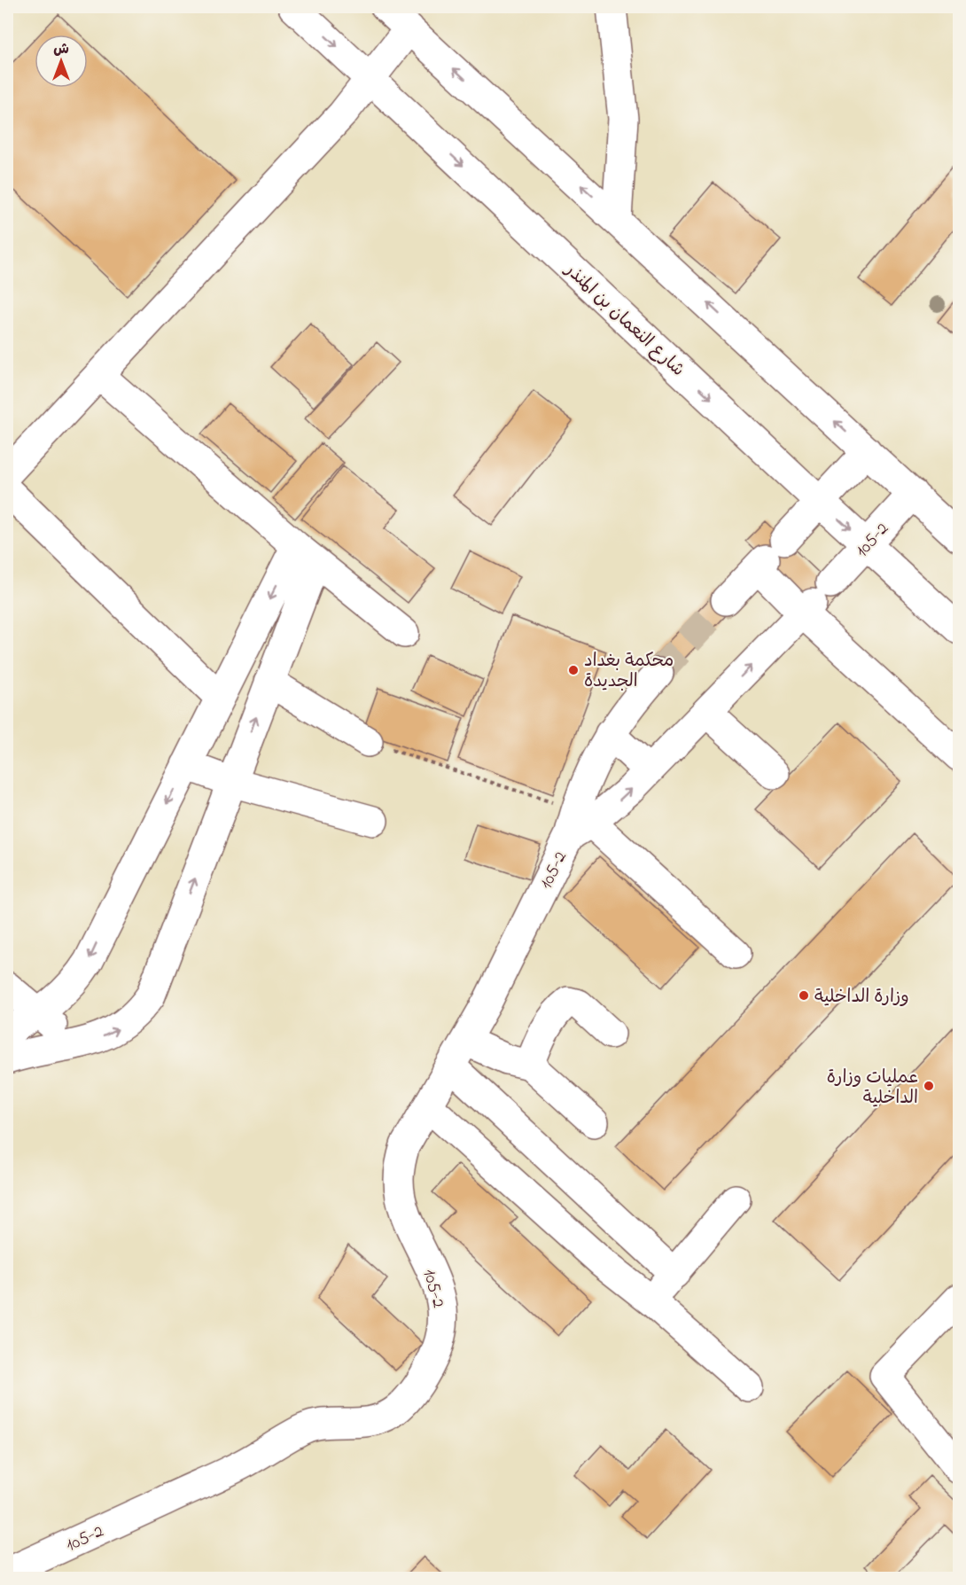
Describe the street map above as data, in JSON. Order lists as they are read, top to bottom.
{
  "streets": {
    "street": ["شارع النعمان بن المنذر", "105-2"]
  },
  "crossings": [
    ["شارع النعمان بن المنذر", "105-2"]
  ],
  "places": ["محكمة بغداد الجديدة", "وزارة الداخلية", "عمليات وزارة الداخلية"],
  "north": "top"
}
